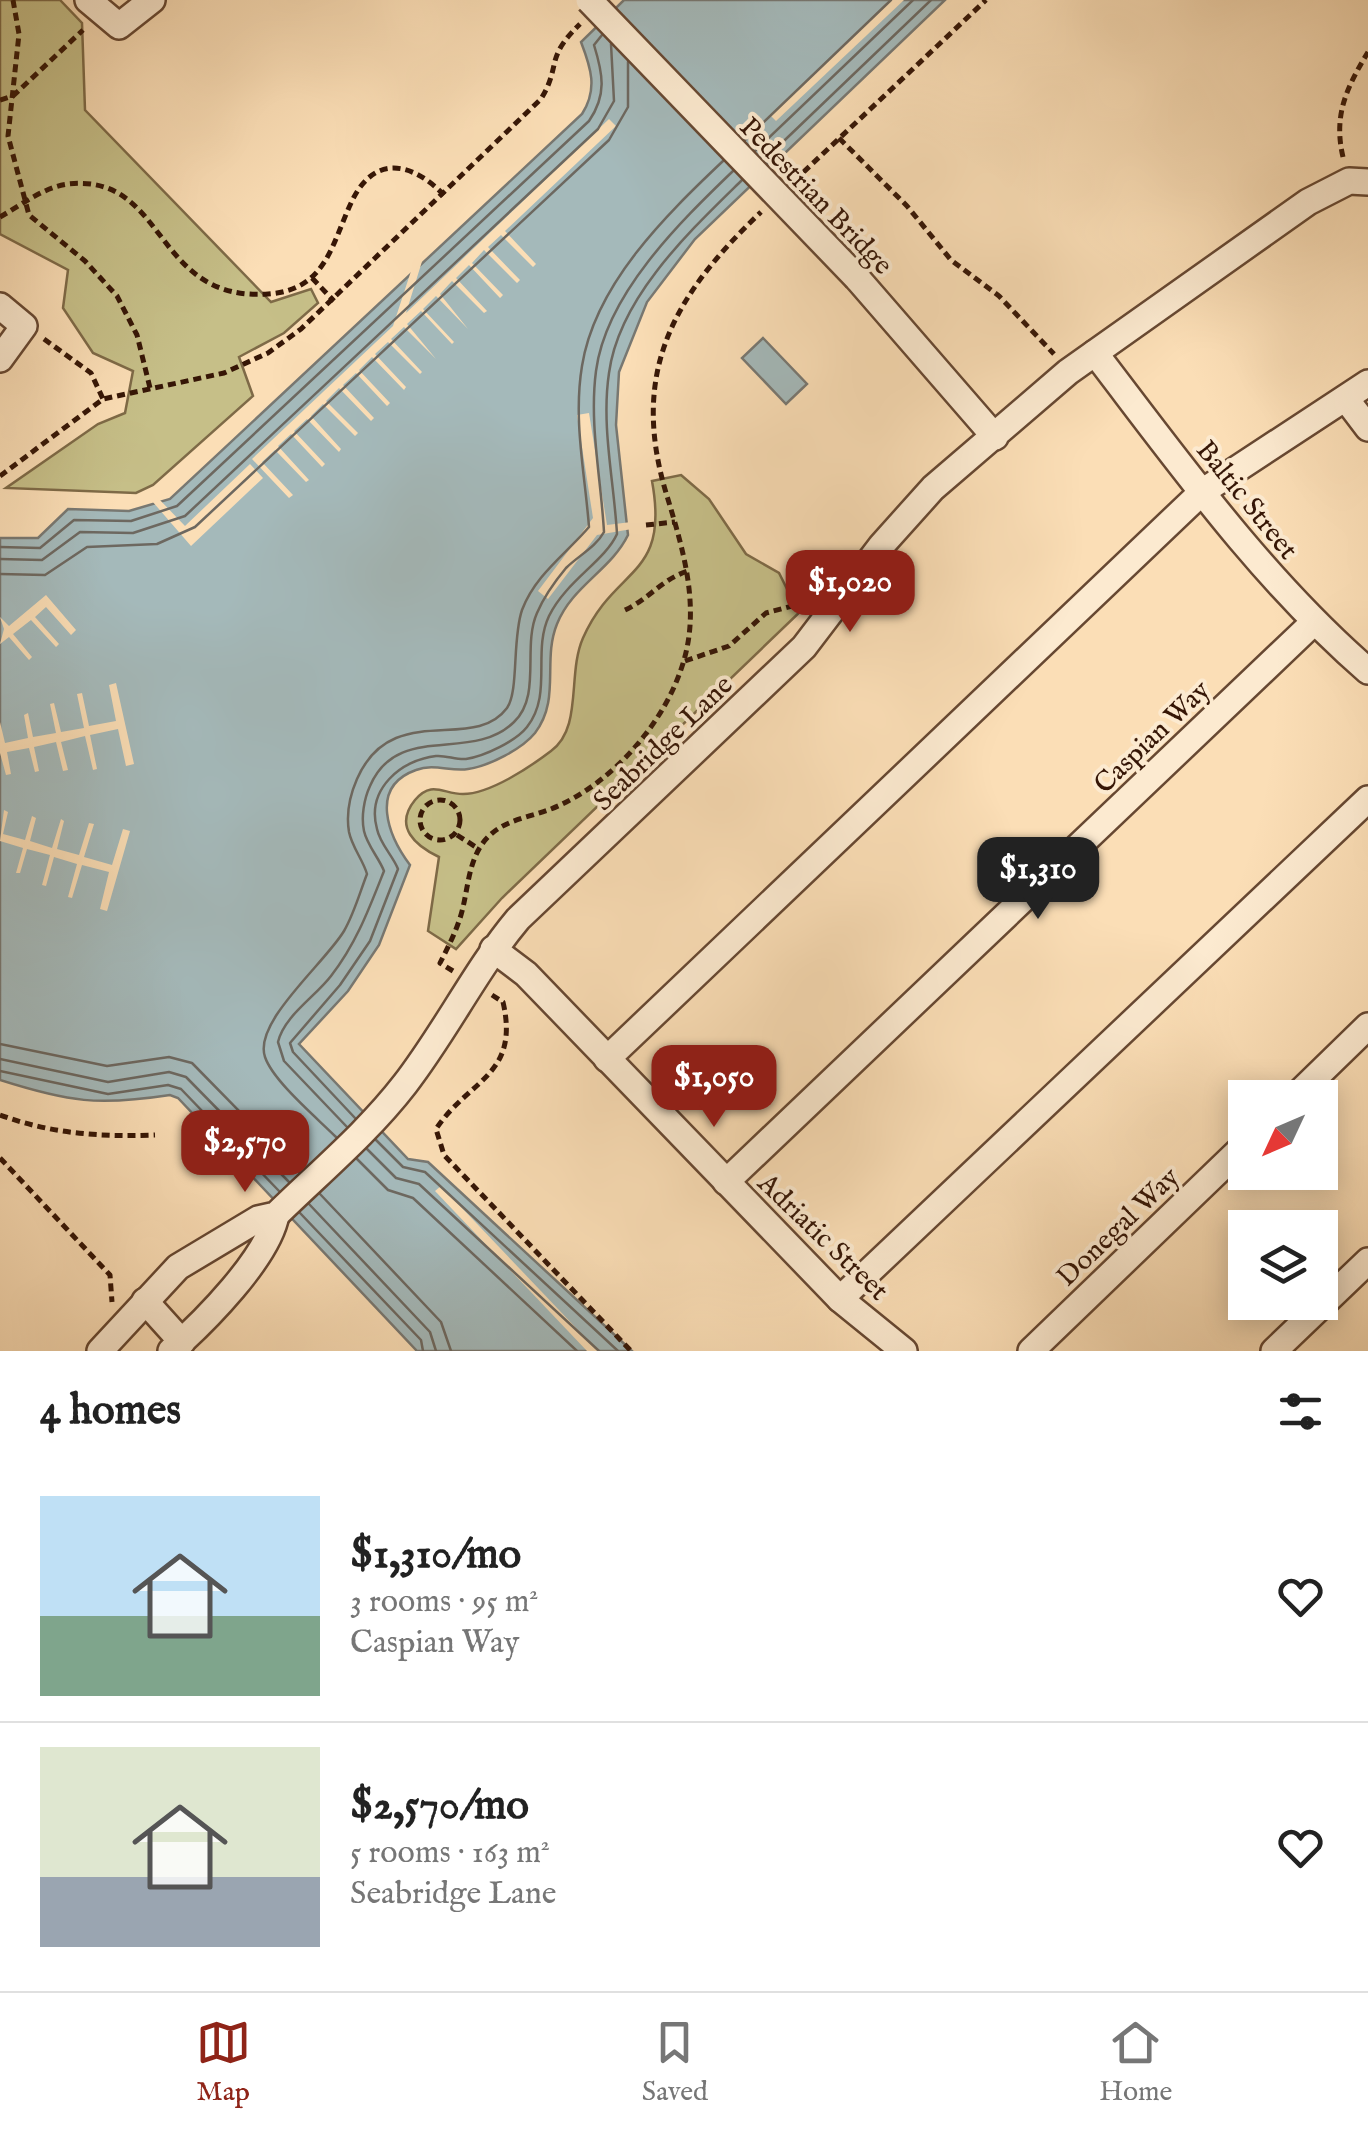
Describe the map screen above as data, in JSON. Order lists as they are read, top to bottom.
{
  "streets": {
    "street": [
      "Pedestrian Bridge",
      "Baltic Street",
      "Caspian Way",
      "Seabridge Lane",
      "Donegal Way",
      "Adriatic Street"
    ]
  },
  "crossings": [
    ["Pedestrian Bridge", "Seabridge Lane"],
    ["Baltic Street", "Caspian Way"],
    ["Baltic Street", "Seabridge Lane"],
    ["Caspian Way", "Adriatic Street"],
    ["Seabridge Lane", "Adriatic Street"]
  ],
  "north": "bottom left",
  "page": {
    "price": [
      "$1,020",
      "$1,310",
      "$1,050",
      "$2,570"
    ],
    "heading": "4 homes",
    "list": [
      {
        "name": "$1,310/mo",
        "note": "3 rooms · 95 m² · Caspian Way"
      },
      {
        "name": "$2,570/mo",
        "note": "5 rooms · 163 m² · Seabridge Lane"
      }
    ],
    "tabs": ["Map", "Saved", "Home"]
  }
}
